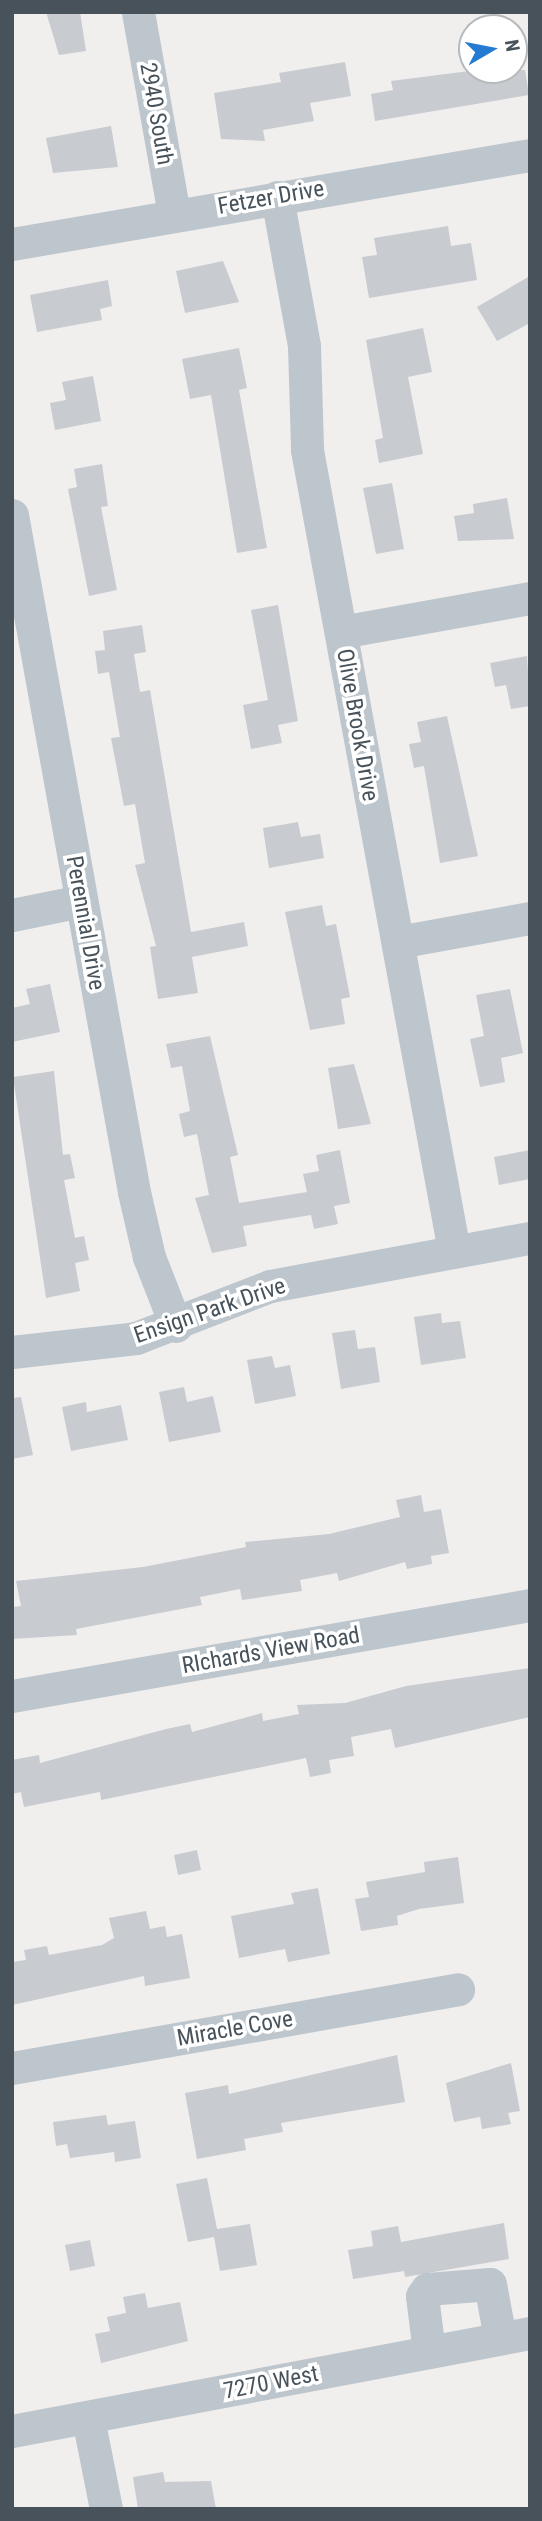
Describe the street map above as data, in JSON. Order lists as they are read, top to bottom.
{
  "streets": {
    "street": [
      "2940 South",
      "Fetzer Drive",
      "Olive Brook Drive",
      "Perennial Drive",
      "Ensign Park Drive",
      "RIchards View Road",
      "Miracle Cove",
      "7270 West"
    ]
  },
  "crossings": [
    ["2940 South", "Fetzer Drive"],
    ["Fetzer Drive", "Olive Brook Drive"],
    ["Olive Brook Drive", "Ensign Park Drive"],
    ["Perennial Drive", "Ensign Park Drive"]
  ],
  "north": "right"
}
